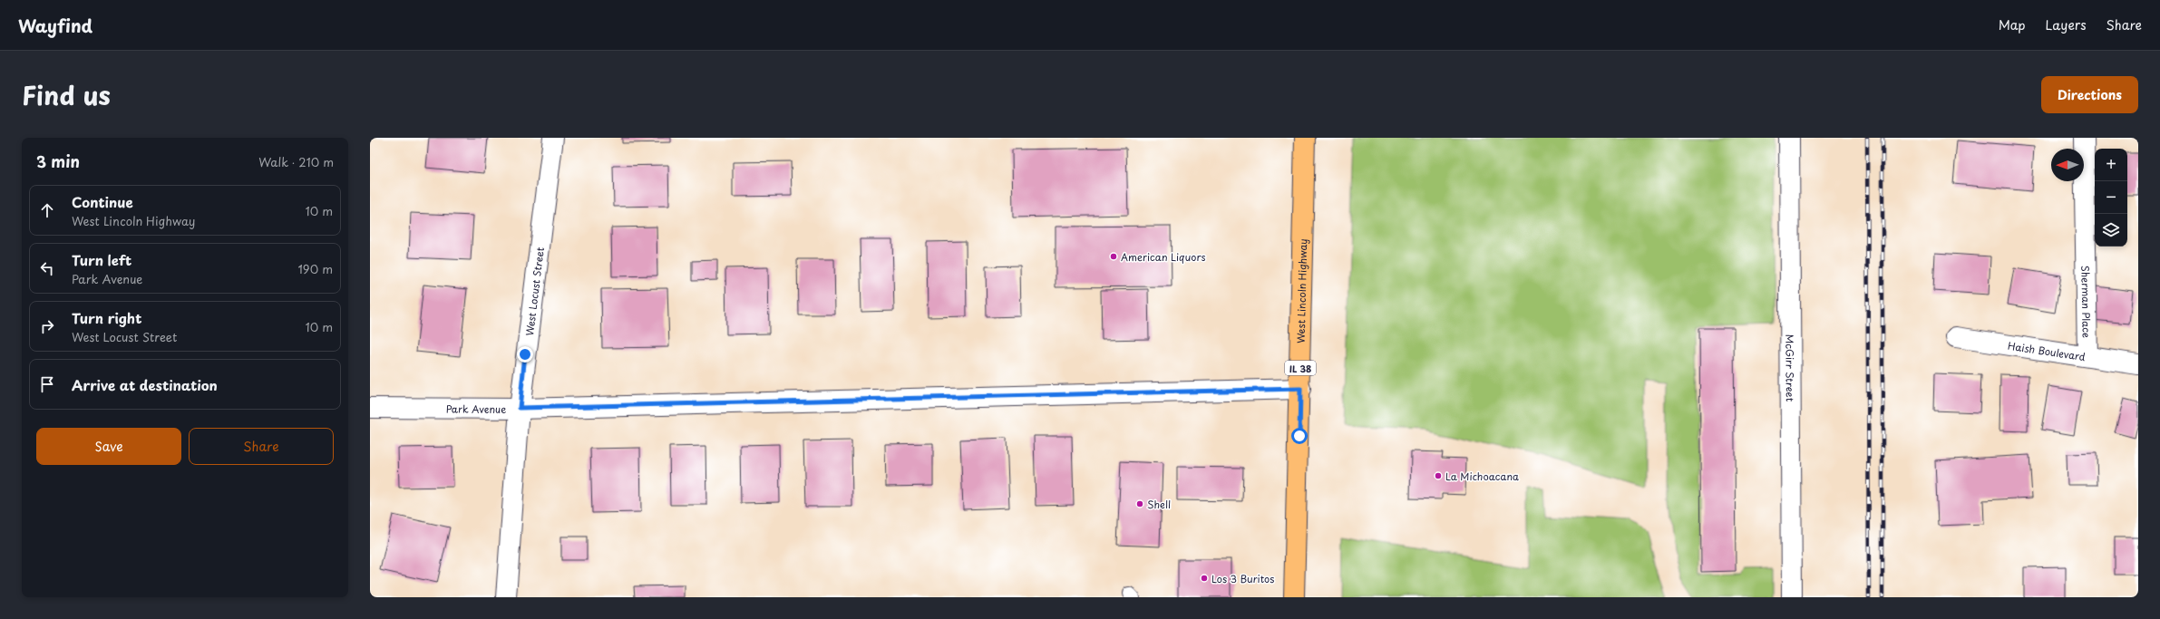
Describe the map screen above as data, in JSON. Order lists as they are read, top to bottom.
{
  "streets": {
    "main road": ["West Lincoln Highway", "IL 38"],
    "street": [
      "West Locust Street",
      "Sherman Place",
      "Haish Boulevard",
      "McGirr Street",
      "Park Avenue"
    ]
  },
  "crossings": [
    ["West Locust Street", "Park Avenue"],
    ["West Lincoln Highway", "Park Avenue"],
    ["Sherman Place", "Haish Boulevard"]
  ],
  "places": [
    "American Liquors",
    "La Michoacana",
    "Shell",
    "Los 3 Buritos"
  ],
  "north": "left",
  "page": {
    "header": "Wayfind",
    "nav": ["Map", "Layers", "Share"],
    "title": "Find us",
    "buttons": [
      "Directions",
      ["Save", "Share"]
    ],
    "heading": ["3 min", "Walk · 210 m"],
    "map_buttons": ["+", "−"],
    "list": [
      ["Continue", "West Lincoln Highway", "10 m"],
      ["Turn left", "Park Avenue", "190 m"],
      ["Turn right", "West Locust Street", "10 m"],
      "Arrive at destination"
    ]
  }
}
